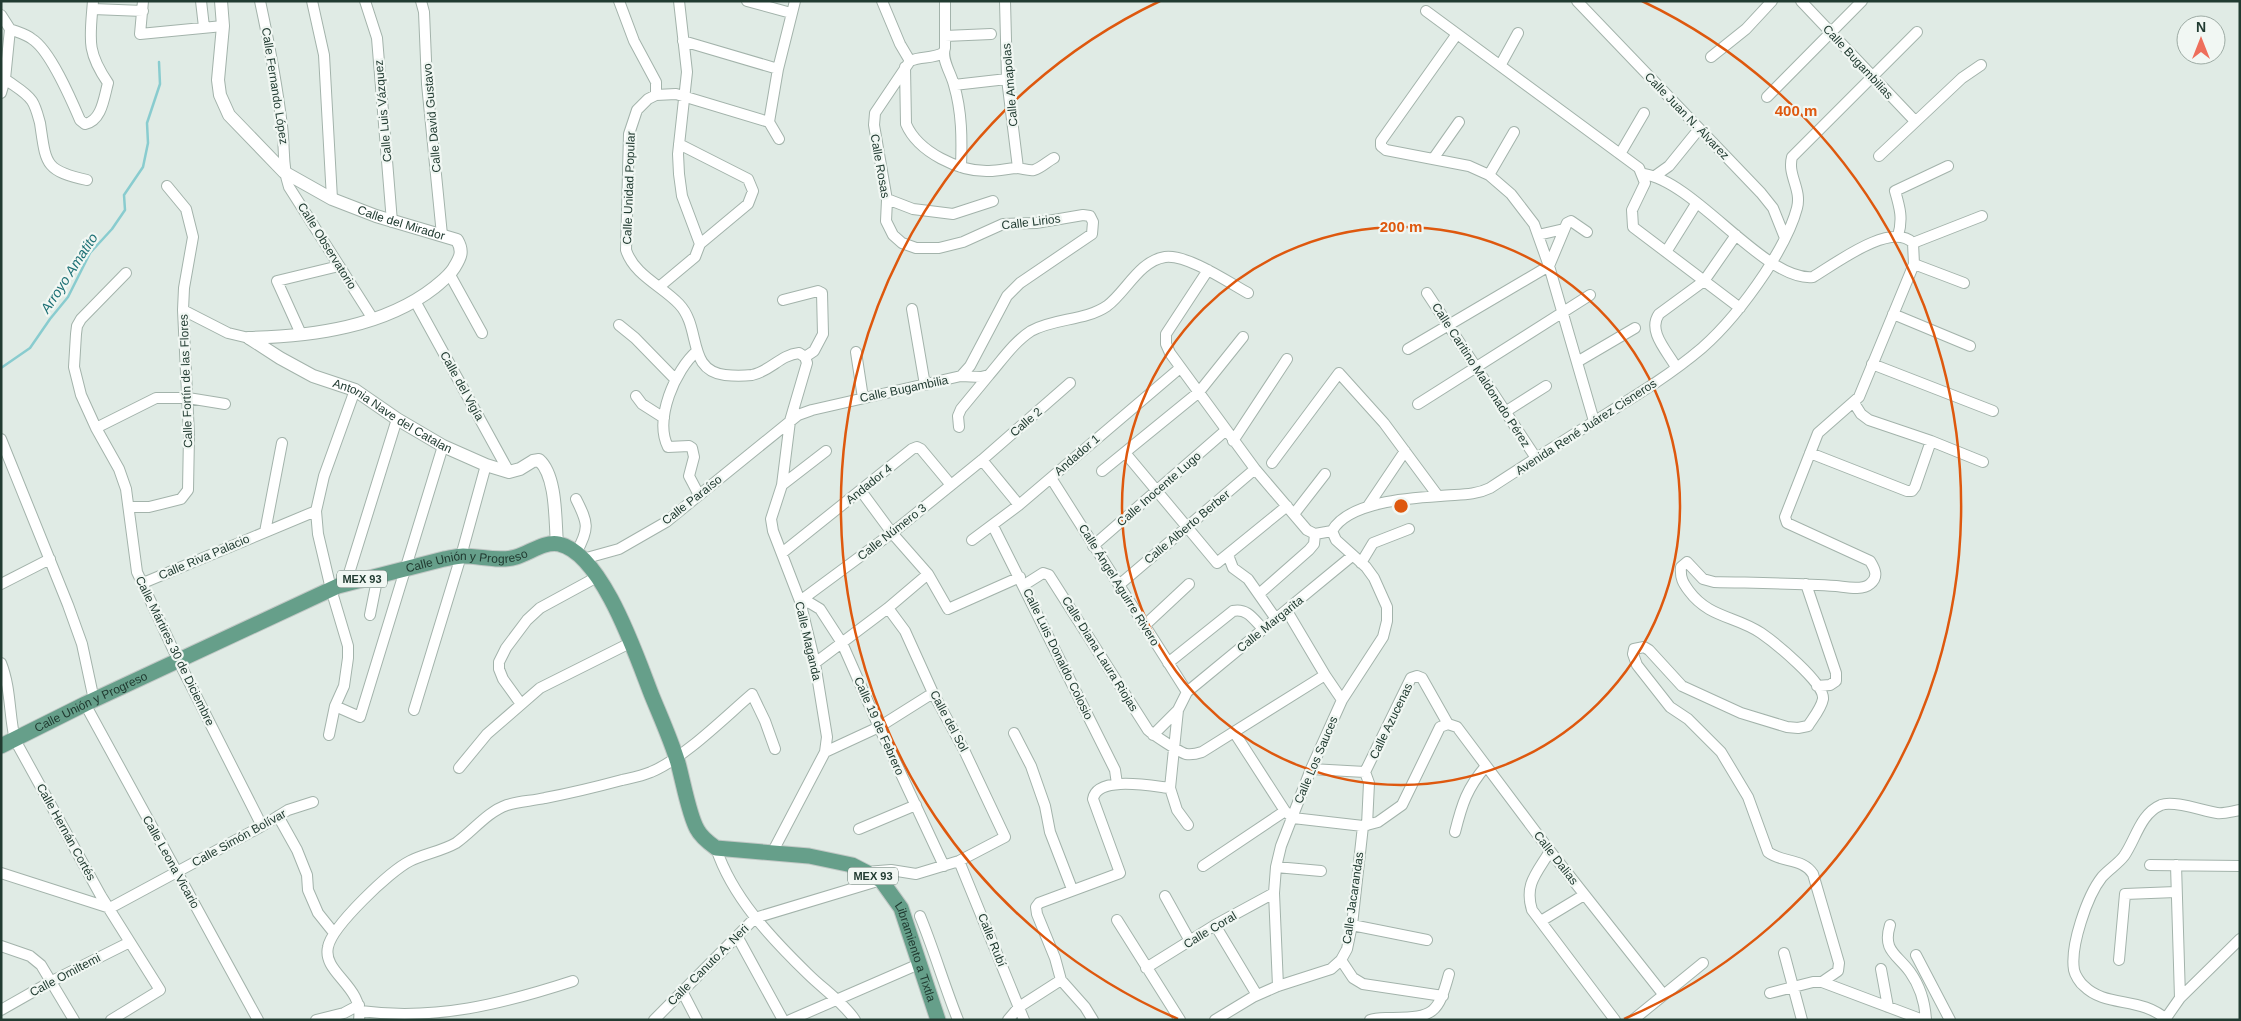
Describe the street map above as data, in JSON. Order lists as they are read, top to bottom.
{
  "streets": {
    "main road": ["Calle Unión y Progreso", "MEX 93", "Libramiento a Tixtla"],
    "street": [
      "Calle Bugambilias",
      "Calle Amapolas",
      "Calle Fernando López",
      "Calle Luis Vázquez",
      "Calle Juan N. Álvarez",
      "Calle David Gustavo",
      "Calle Rosas",
      "Calle Unidad Popular",
      "Calle Lirios",
      "Calle del Mirador",
      "Calle Observatorio",
      "Calle Caritino Maldonado Pérez",
      "Calle Fortín de las Flores",
      "Calle del Vigía",
      "Calle Bugambilia",
      "Antonia Nave del Catalan",
      "Calle 2",
      "Avenida René Juárez Cisneros",
      "Andador 1",
      "Andador 4",
      "Calle Inocente Lugo",
      "Calle Paraíso",
      "Calle Alberto Berber",
      "Calle Número 3",
      "Calle Riva Palacio",
      "Calle Ángel Aguirre Rivero",
      "Calle Margarita",
      "Calle Maganda",
      "Calle Mártires 30 de Diciembre",
      "Calle Luis Donaldo Colosio",
      "Calle Diana Laura Riojas",
      "Calle del Sol",
      "Calle Azucenas",
      "Calle 19 de Febrero",
      "Calle Los Sauces",
      "Calle Hernán Cortés",
      "Calle Simón Bolívar",
      "Calle Dalias",
      "Calle Leona Vicario",
      "Calle Jacarandas",
      "Calle Coral",
      "Calle Rubí",
      "Calle Canuto A. Neri",
      "Calle Omiltemi"
    ]
  },
  "crossings": [
    ["Calle Bugambilias", "Avenida René Juárez Cisneros"],
    ["Calle Fernando López", "Calle del Mirador"],
    ["Calle Fernando López", "Calle Observatorio"],
    ["Calle Luis Vázquez", "Calle del Mirador"],
    ["Calle Juan N. Álvarez", "Avenida René Juárez Cisneros"],
    ["Calle David Gustavo", "Calle del Mirador"],
    ["Calle Rosas", "Calle Lirios"],
    ["Calle Lirios", "Calle Bugambilia"],
    ["Calle del Mirador", "Calle Observatorio"],
    ["Calle del Mirador", "Calle Fortín de las Flores"],
    ["Calle del Mirador", "Calle del Vigía"],
    ["Calle del Mirador", "Antonia Nave del Catalan"],
    ["Calle Caritino Maldonado Pérez", "Avenida René Juárez Cisneros"],
    ["Calle Fortín de las Flores", "Calle Mártires 30 de Diciembre"],
    ["Calle del Vigía", "Antonia Nave del Catalan"],
    ["Calle Bugambilia", "Calle Paraíso"],
    ["Calle Bugambilia", "Calle Maganda"],
    ["Calle 2", "Calle Número 3"],
    ["Andador 1", "Calle Ángel Aguirre Rivero"],
    ["Andador 1", "Calle Luis Donaldo Colosio"],
    ["Andador 4", "Calle Número 3"],
    ["Andador 4", "Calle Maganda"],
    ["Calle Inocente Lugo", "Calle Ángel Aguirre Rivero"],
    ["Calle Paraíso", "Calle Maganda"],
    ["Calle Alberto Berber", "Calle Ángel Aguirre Rivero"],
    ["Calle Número 3", "Calle Maganda"],
    ["Calle Número 3", "Calle 19 de Febrero"],
    ["Calle Riva Palacio", "Calle Mártires 30 de Diciembre"],
    ["Calle Unión y Progreso", "Calle Mártires 30 de Diciembre"],
    ["Calle Unión y Progreso", "Calle Hernán Cortés"],
    ["Calle Unión y Progreso", "Calle Leona Vicario"],
    ["Calle Ángel Aguirre Rivero", "Calle Margarita"],
    ["Calle Margarita", "Calle Los Sauces"],
    ["Calle Maganda", "Calle 19 de Febrero"],
    ["Calle Maganda", "Libramiento a Tixtla"],
    ["Calle Mártires 30 de Diciembre", "Calle Simón Bolívar"],
    ["Calle Luis Donaldo Colosio", "Calle Diana Laura Riojas"],
    ["Calle del Sol", "Calle Rubí"],
    ["Calle Azucenas", "Calle Los Sauces"],
    ["Calle Azucenas", "Calle Dalias"],
    ["Calle Azucenas", "Calle Jacarandas"],
    ["Calle Los Sauces", "Calle Jacarandas"],
    ["Calle Los Sauces", "Calle Coral"],
    ["Calle Hernán Cortés", "Calle Simón Bolívar"],
    ["Calle Hernán Cortés", "Calle Omiltemi"],
    ["Calle Simón Bolívar", "Calle Leona Vicario"],
    ["Libramiento a Tixtla", "Calle Canuto A. Neri"]
  ],
  "water": ["Arroyo Amatito"],
  "north": "top",
  "rings": ["400 m", "200 m"]
}
